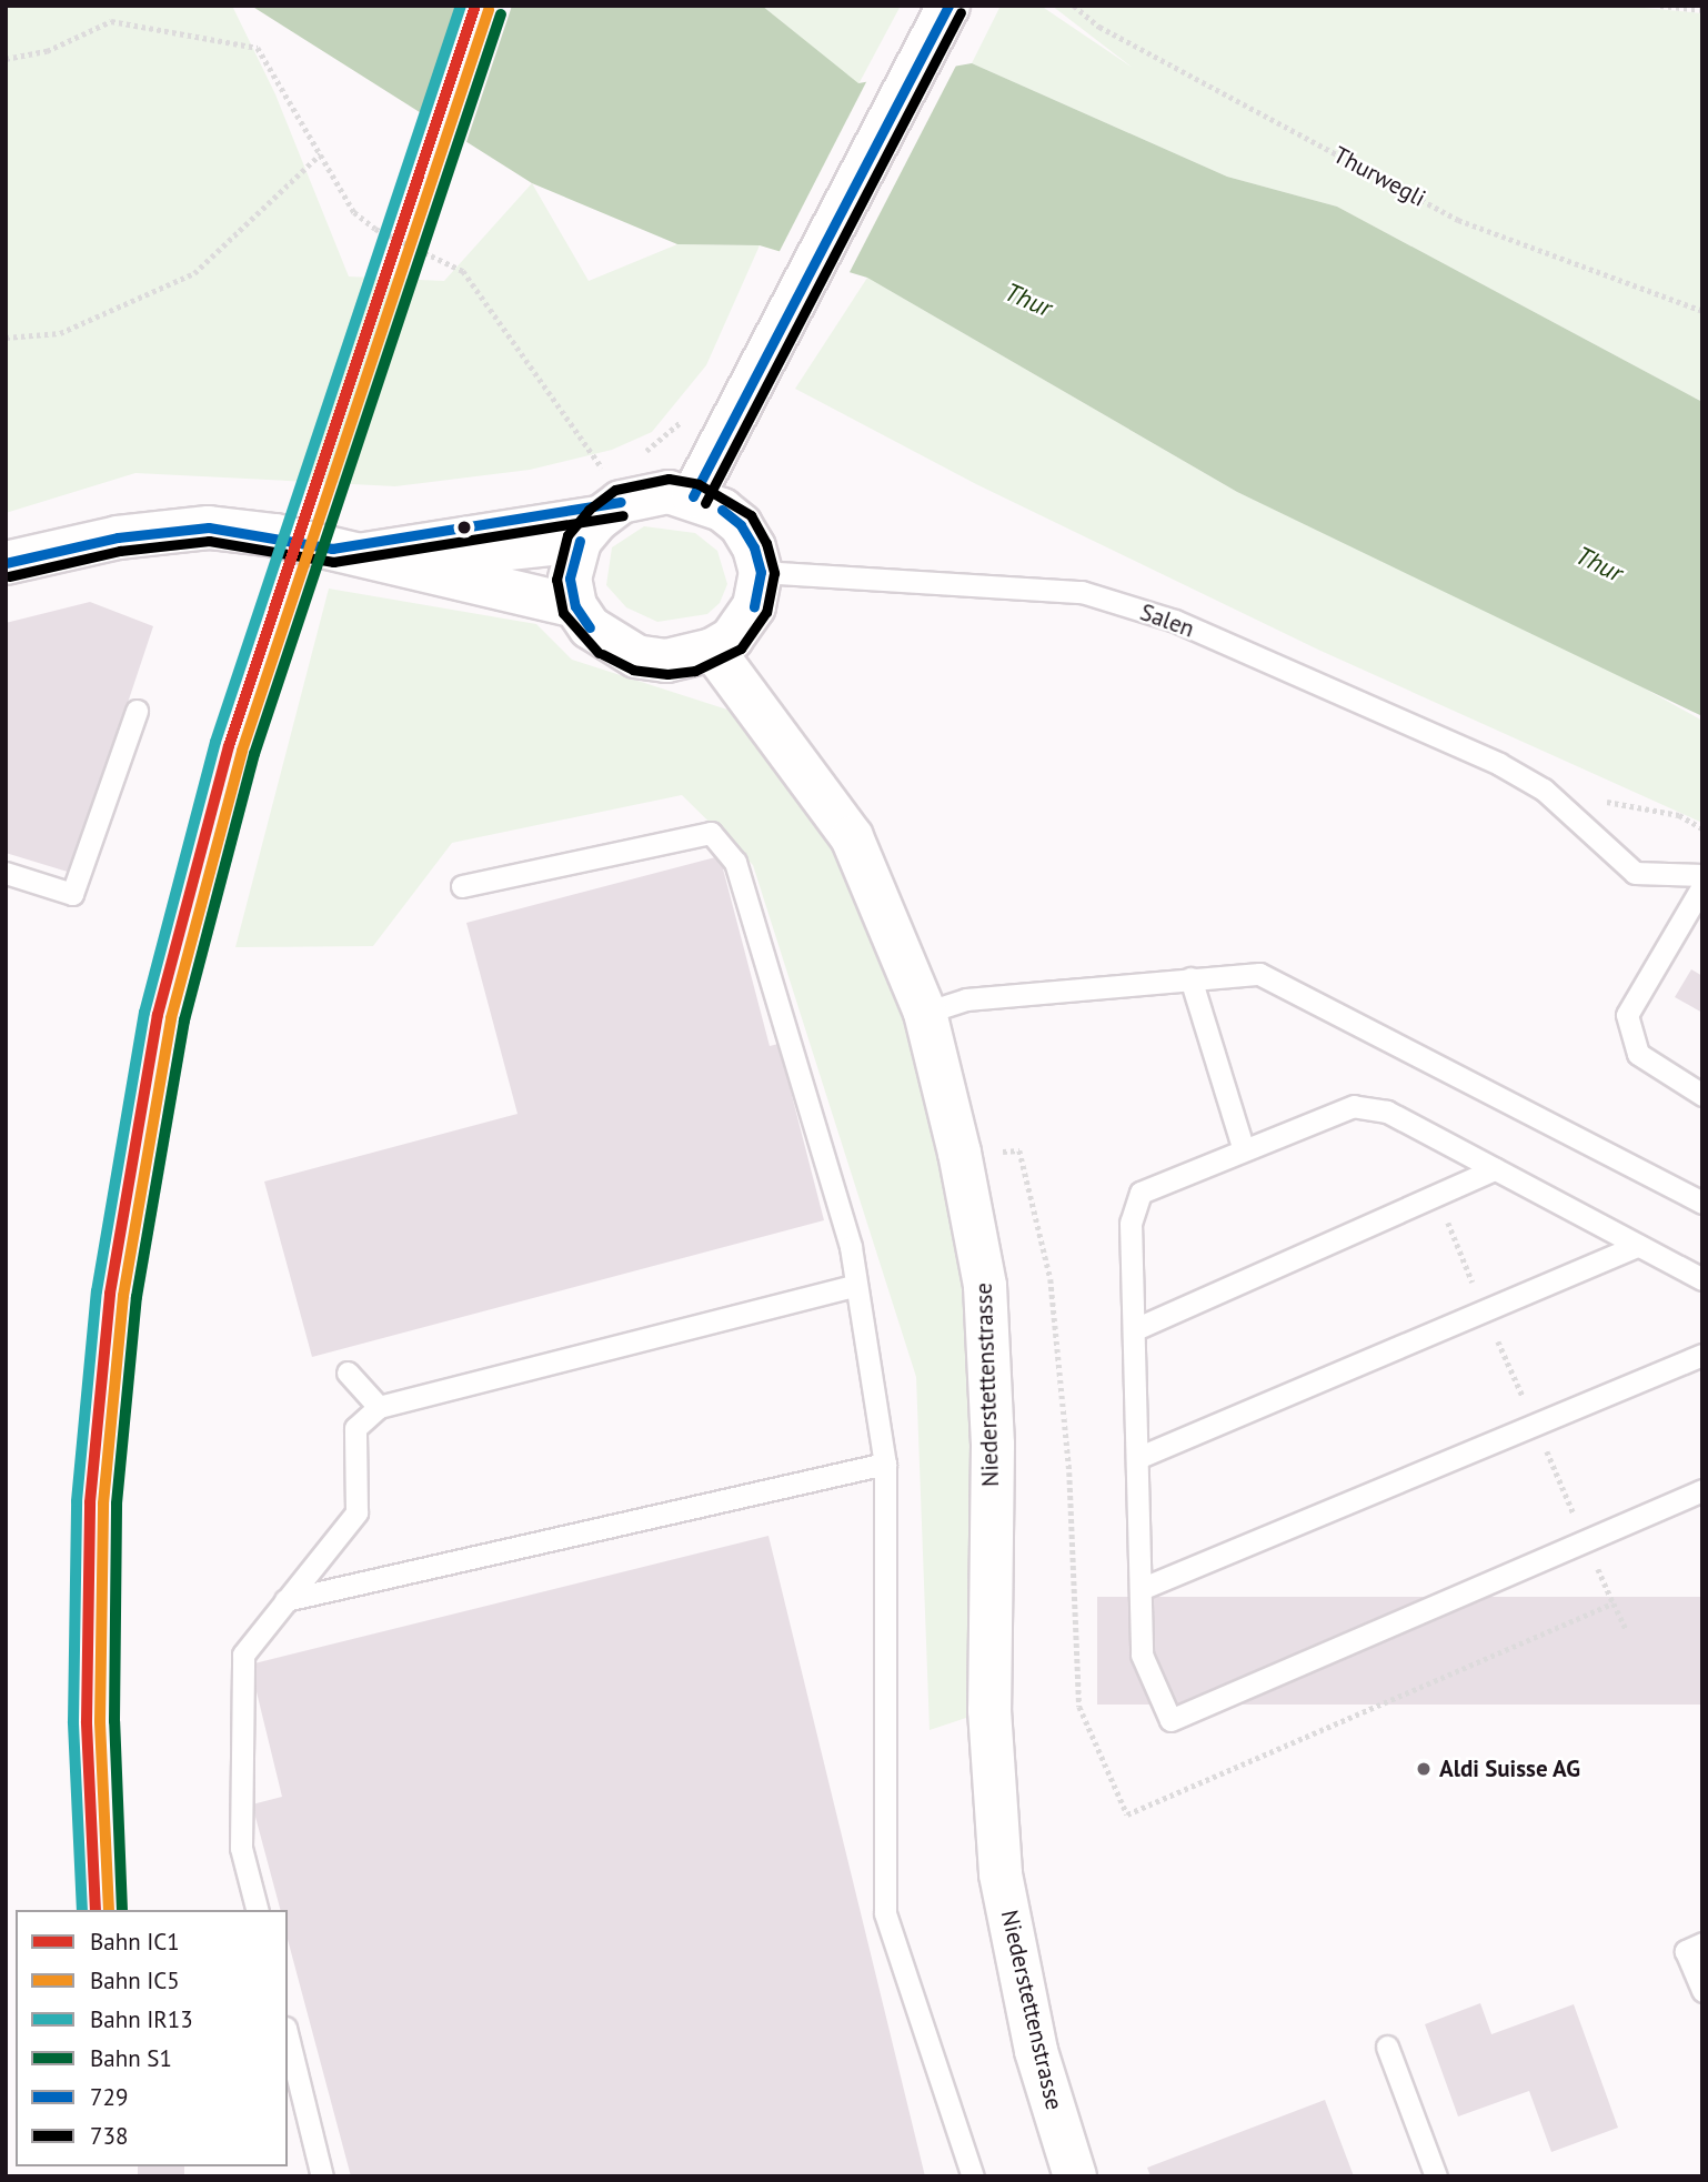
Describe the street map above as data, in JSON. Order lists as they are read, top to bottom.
{
  "streets": {
    "main road": ["Niederstettenstrasse"],
    "lane": ["Salen"],
    "path": ["Thurwegli"]
  },
  "crossings": [
    ["Salen", "Niederstettenstrasse"]
  ],
  "water": ["Thur"],
  "places": ["Aldi Suisse AG"],
  "lines": [
    "rail line IC1",
    "rail line IR13",
    "transit line 729",
    "rail line IC5",
    "transit line 738",
    "rail line S1"
  ],
  "legend": [
    "Bahn IC1",
    "Bahn IC5",
    "Bahn IR13",
    "Bahn S1",
    "729",
    "738"
  ]
}
